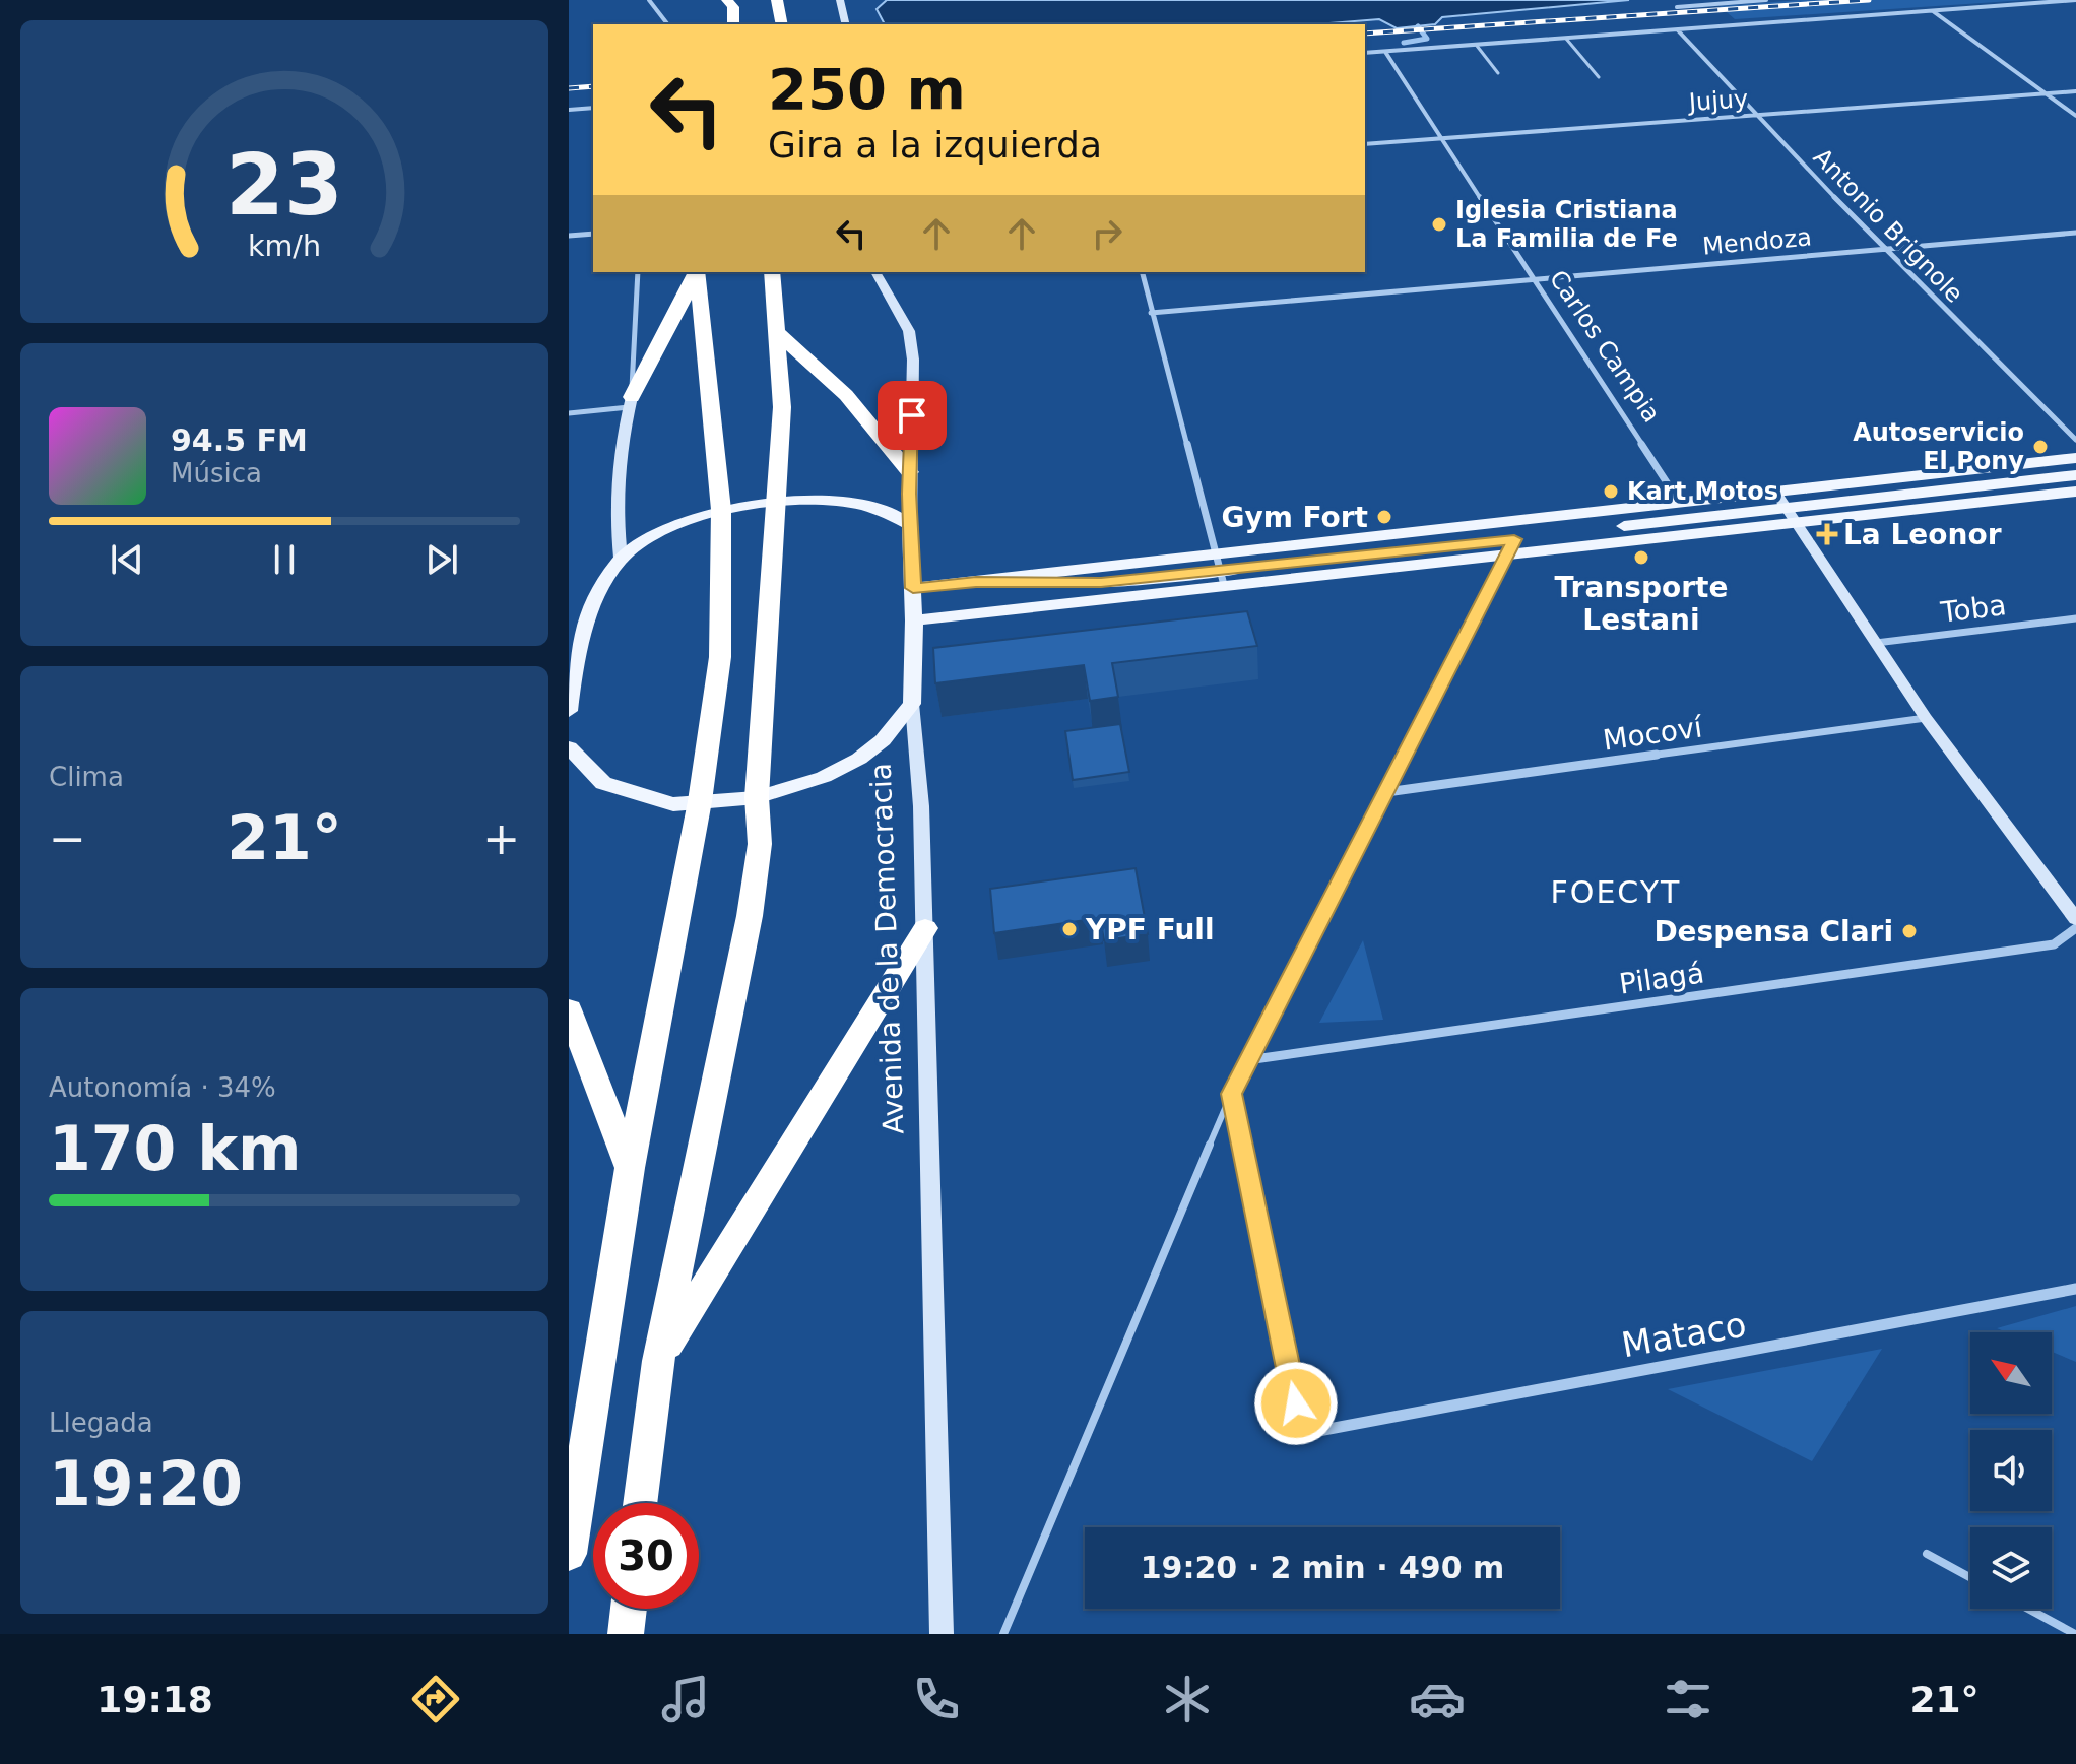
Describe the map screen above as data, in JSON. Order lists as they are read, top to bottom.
{
  "streets": {
    "main road": ["Avenida de la Democracia"],
    "street": [
      "Jujuy",
      "Antonio Brignole",
      "Mendoza",
      "Carlos Campia",
      "Toba",
      "Mocoví",
      "Pilagá",
      "Mataco"
    ]
  },
  "crossings": [
    ["Jujuy", "Antonio Brignole"],
    ["Jujuy", "Carlos Campia"],
    ["Antonio Brignole", "Mendoza"],
    ["Mendoza", "Carlos Campia"]
  ],
  "districts": ["FOECYT"],
  "places": {
    "other": [
      "Iglesia Cristiana La Familia de Fe",
      "Autoservicio El Pony",
      "Kart Motos",
      "Gym Fort",
      "Transporte Lestani",
      "YPF Full",
      "Despensa Clari"
    ],
    "health": ["La Leonor"]
  },
  "north": "top left",
  "page": {
    "turn": ["250 m", "Gira a la izquierda"],
    "song": ["94.5 FM", "Música"],
    "tile": [
      "Clima",
      ["Autonomía · 34%", "170 km"],
      ["Llegada", "19:20"]
    ],
    "heat": ["−", "21°", "+"],
    "limit": "30",
    "trip": "19:20 · 2 min · 490 m",
    "tabs": ["19:18", "21°"],
    "gauge": ["23", "km/h"]
  }
}
